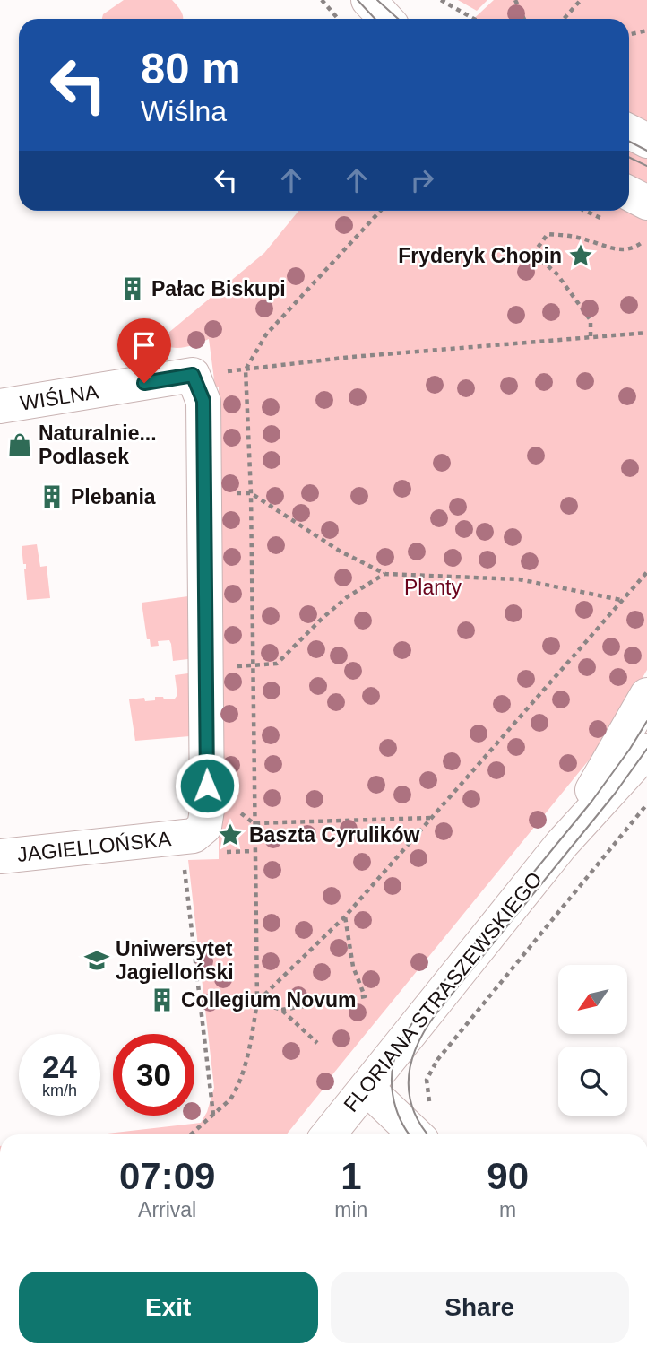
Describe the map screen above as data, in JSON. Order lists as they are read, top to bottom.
{
  "streets": {
    "street": ["WIŚLNA", "JAGIELLOŃSKA", "FLORIANA STRASZEWSKIEGO"]
  },
  "crossings": [
    ["WIŚLNA", "JAGIELLOŃSKA"]
  ],
  "parks": ["Planty"],
  "places": {
    "place": ["Fryderyk Chopin", "Baszta Cyrulików"],
    "building": ["Pałac Biskupi", "Plebania", "Collegium Novum"],
    "shop": ["Naturalnie... Podlasek"],
    "school or university": ["Uniwersytet Jagielloński"]
  },
  "north": "bottom left",
  "page": {
    "turn": ["80 m", "Wiślna"],
    "speed": "24 km/h",
    "limit": "30",
    "eta": [
      "07:09",
      "Arrival",
      "1",
      "min",
      "90",
      "m"
    ],
    "buttons": ["Exit", "Share"]
  }
}
